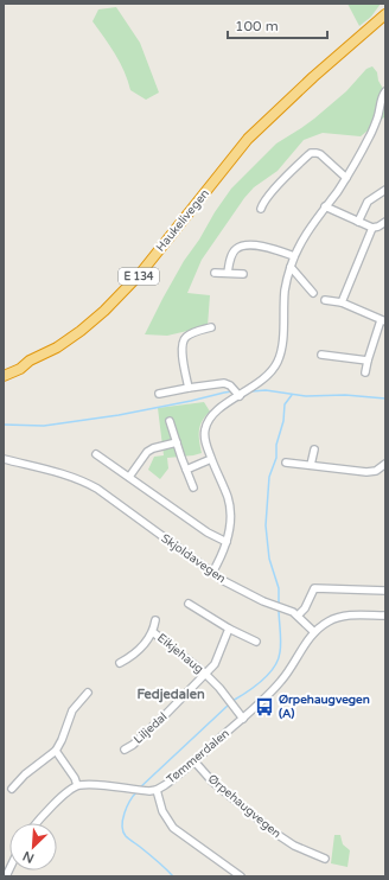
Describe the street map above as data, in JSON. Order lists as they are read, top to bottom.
{
  "streets": {
    "highway": ["Haukelivegen", "E 134"],
    "street": [
      "Skjoldavegen",
      "Eikjehaug",
      "Liljedal",
      "Tømmerdalen",
      "Ørpehaugvegen"
    ]
  },
  "crossings": [
    ["Skjoldavegen", "Tømmerdalen"],
    ["Eikjehaug", "Liljedal"],
    ["Eikjehaug", "Tømmerdalen"],
    ["Tømmerdalen", "Ørpehaugvegen"]
  ],
  "districts": ["Fedjedalen"],
  "places": {
    "bus stop": ["Ørpehaugvegen (A)"]
  },
  "scale_bar": "100 m",
  "north": "bottom left"
}
